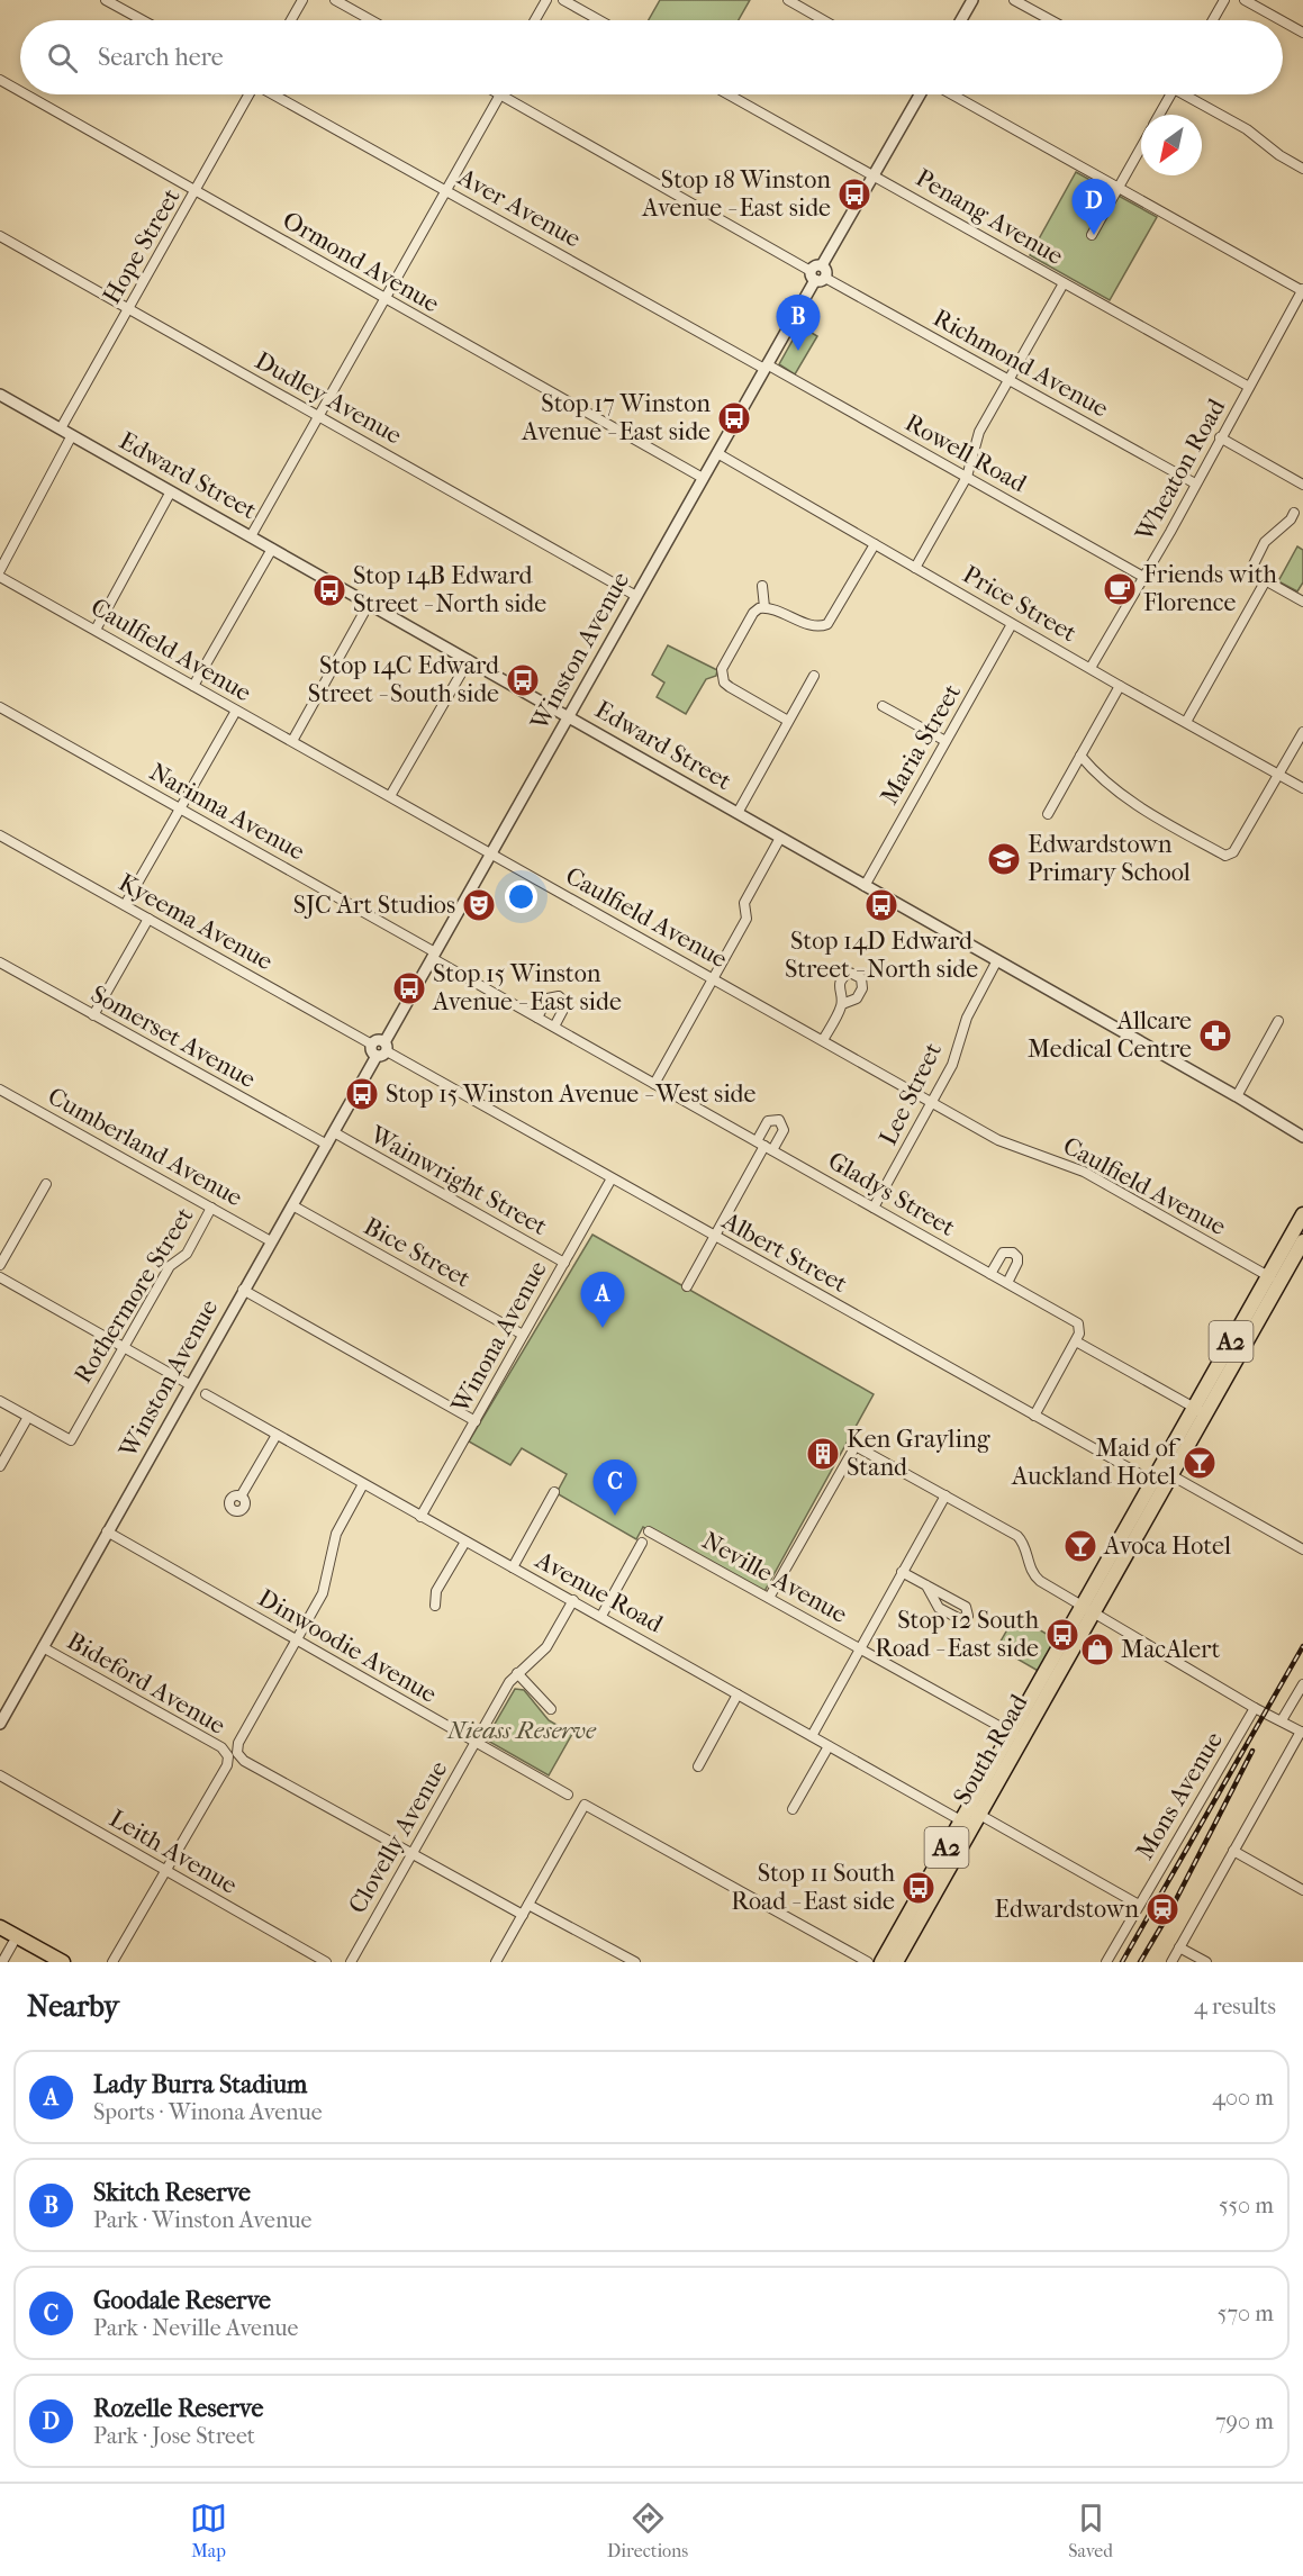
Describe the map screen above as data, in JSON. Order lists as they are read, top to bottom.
{
  "streets": {
    "highway": ["A2", "South Road"],
    "street": [
      "Aver Avenue",
      "Penang Avenue",
      "Hope Street",
      "Ormond Avenue",
      "Richmond Avenue",
      "Dudley Avenue",
      "Rowell Road",
      "Wheaton Road",
      "Edward Street",
      "Price Street",
      "Caulfield Avenue",
      "Winston Avenue",
      "Maria Street",
      "Narinna Avenue",
      "Kyeema Avenue",
      "Somerset Avenue",
      "Lee Street",
      "Cumberland Avenue",
      "Wainwright Street",
      "Gladys Street",
      "Bice Street",
      "Albert Street",
      "Rothermore Street",
      "Winona Avenue",
      "Neville Avenue",
      "Avenue Road",
      "Dinwoodie Avenue",
      "Bideford Avenue",
      "Mons Avenue",
      "Clovelly Avenue",
      "Leith Avenue"
    ]
  },
  "crossings": [
    ["Aver Avenue", "Rowell Road"],
    ["Aver Avenue", "Winston Avenue"],
    ["Penang Avenue", "Wheaton Road"],
    ["Hope Street", "Ormond Avenue"],
    ["Hope Street", "Dudley Avenue"],
    ["Hope Street", "Edward Street"],
    ["Ormond Avenue", "Winston Avenue"],
    ["Richmond Avenue", "Wheaton Road"],
    ["Richmond Avenue", "Winston Avenue"],
    ["Dudley Avenue", "Winston Avenue"],
    ["Rowell Road", "Wheaton Road"],
    ["Rowell Road", "Winston Avenue"],
    ["Wheaton Road", "Price Street"],
    ["Edward Street", "Winston Avenue"],
    ["Edward Street", "Maria Street"],
    ["Edward Street", "Lee Street"],
    ["Price Street", "Winston Avenue"],
    ["Price Street", "Maria Street"],
    ["Caulfield Avenue", "Winston Avenue"],
    ["Caulfield Avenue", "Lee Street"],
    ["Caulfield Avenue", "South Road"],
    ["Winston Avenue", "Narinna Avenue"],
    ["Winston Avenue", "Somerset Avenue"],
    ["Winston Avenue", "Cumberland Avenue"],
    ["Winston Avenue", "Wainwright Street"],
    ["Winston Avenue", "Gladys Street"],
    ["Winston Avenue", "Bice Street"],
    ["Winston Avenue", "Albert Street"],
    ["Winston Avenue", "Dinwoodie Avenue"],
    ["Winston Avenue", "Bideford Avenue"],
    ["Narinna Avenue", "Gladys Street"],
    ["Lee Street", "Gladys Street"],
    ["Cumberland Avenue", "Rothermore Street"],
    ["Wainwright Street", "Winona Avenue"],
    ["Gladys Street", "South Road"],
    ["Bice Street", "Winona Avenue"],
    ["Albert Street", "Winona Avenue"],
    ["Albert Street", "South Road"],
    ["Winona Avenue", "Avenue Road"],
    ["Neville Avenue", "South Road"],
    ["Avenue Road", "South Road"],
    ["Avenue Road", "Mons Avenue"],
    ["Avenue Road", "Clovelly Avenue"],
    ["Dinwoodie Avenue", "Clovelly Avenue"],
    ["Bideford Avenue", "Clovelly Avenue"]
  ],
  "parks": ["Nieass Reserve"],
  "places": {
    "bus stop": [
      "Stop 18 Winston Avenue - East side",
      "Stop 17 Winston Avenue - East side",
      "Stop 14B Edward Street - North side",
      "Stop 14C Edward Street - South side",
      "Stop 14D Edward Street - North side",
      "Stop 15 Winston Avenue - East side",
      "Stop 15 Winston Avenue - West side",
      "Stop 12 South Road - East side",
      "Stop 11 South Road - East side"
    ],
    "cafe": ["Friends with Florence"],
    "school or university": ["Edwardstown Primary School"],
    "theatre": ["SJC Art Studios"],
    "pharmacy": ["Allcare Medical Centre"],
    "building": ["Ken Grayling Stand"],
    "bar": ["Maid of Auckland Hotel", "Avoca Hotel"],
    "shop": ["MacAlert"],
    "station": ["Edwardstown"]
  },
  "north": "bottom left",
  "page": {
    "search": "Search here",
    "pins": [
      "D",
      "B",
      "A",
      "C"
    ],
    "heading": ["Nearby", "4 results"],
    "list": [
      {
        "mark": "A",
        "name": "Lady Burra Stadium",
        "note": "Sports · Winona Avenue",
        "value": "400 m"
      },
      {
        "mark": "B",
        "name": "Skitch Reserve",
        "note": "Park · Winston Avenue",
        "value": "550 m"
      },
      {
        "mark": "C",
        "name": "Goodale Reserve",
        "note": "Park · Neville Avenue",
        "value": "570 m"
      },
      {
        "mark": "D",
        "name": "Rozelle Reserve",
        "note": "Park · Jose Street",
        "value": "790 m"
      }
    ],
    "nav": ["Map", "Directions", "Saved"]
  }
}
